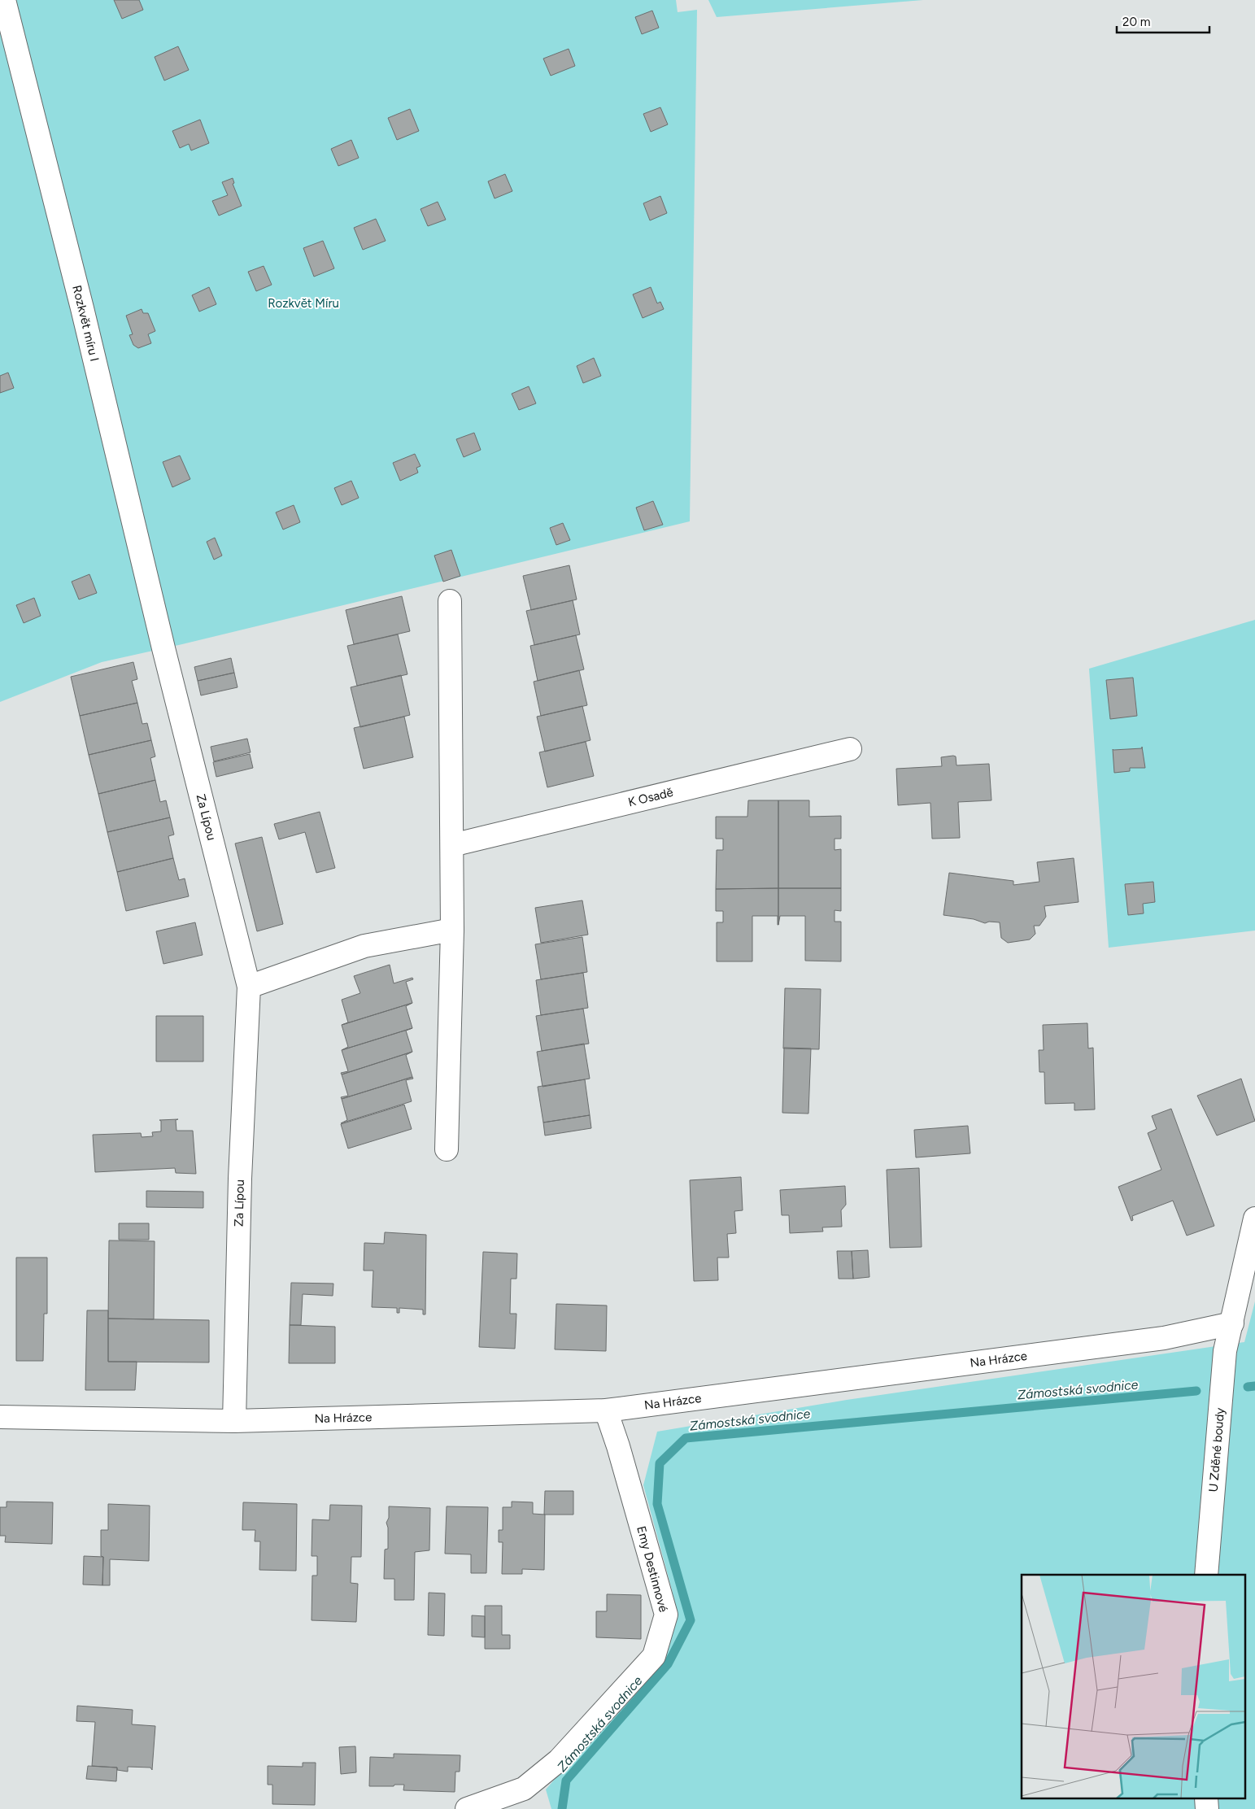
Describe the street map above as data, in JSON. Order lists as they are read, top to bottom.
{
  "streets": {
    "street": [
      "Rozkvět míru I",
      "K Osadě",
      "Za Lípou",
      "Na Hrázce",
      "U Zděné boudy",
      "Emy Destinnové"
    ]
  },
  "crossings": [
    ["Rozkvět míru I", "Za Lípou"],
    ["Za Lípou", "Na Hrázce"],
    ["Na Hrázce", "U Zděné boudy"],
    ["Na Hrázce", "Emy Destinnové"]
  ],
  "water": ["Zámostská svodnice"],
  "parks": ["Rozkvět Míru"],
  "scale_bar": "20 m"
}
